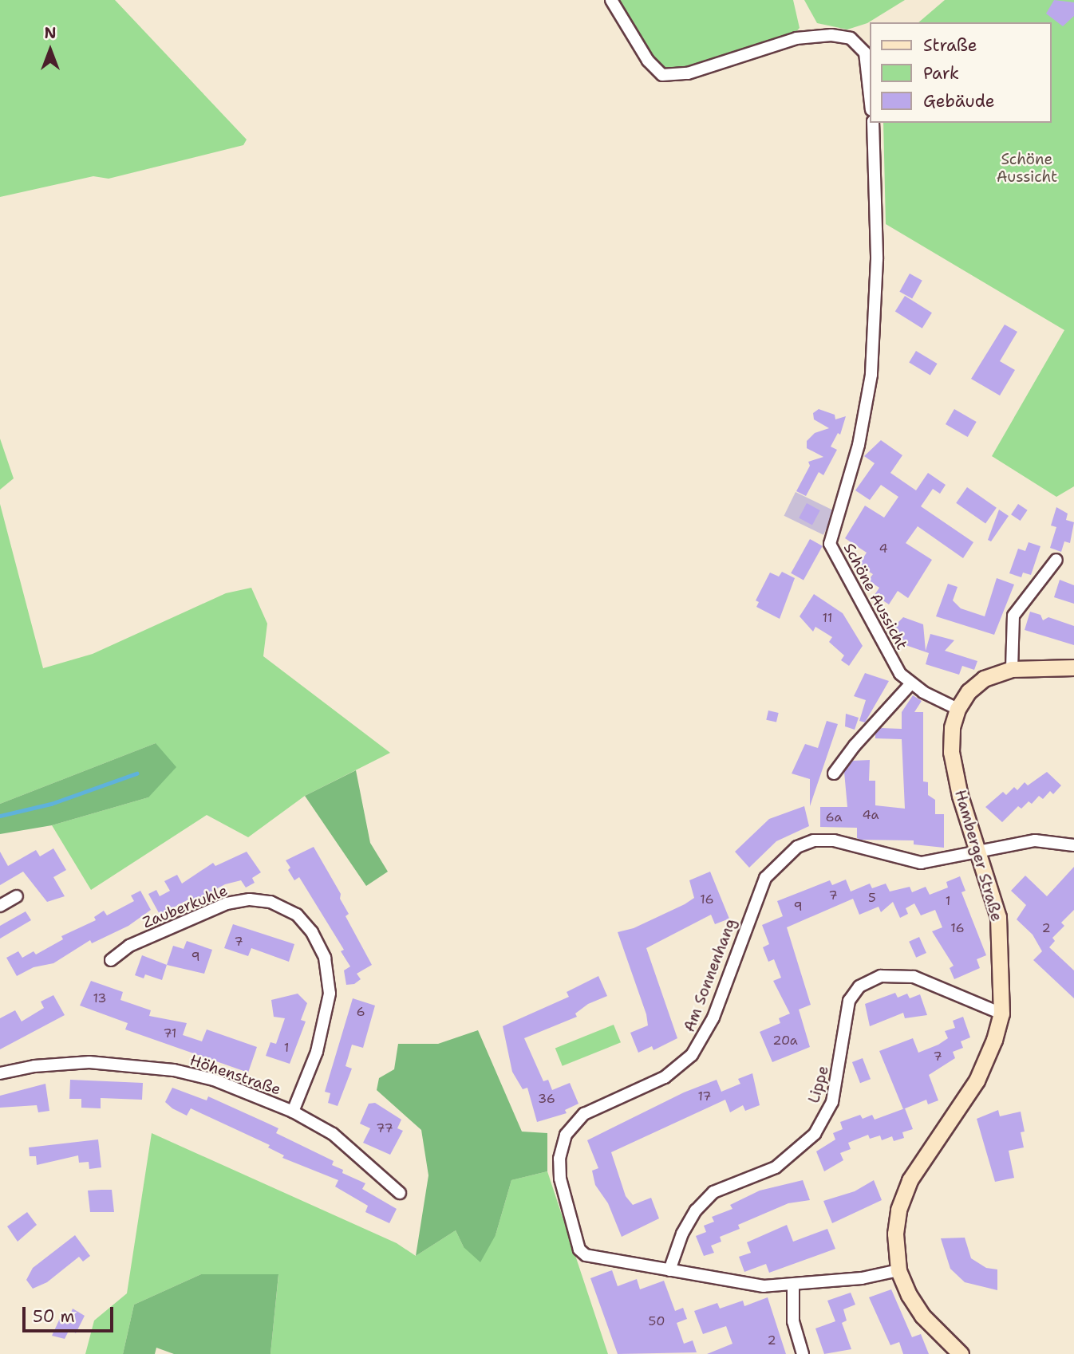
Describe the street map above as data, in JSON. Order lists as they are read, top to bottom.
{
  "streets": {
    "street": [
      "Schöne Aussicht",
      "Hamberger Straße",
      "Zauberkuhle",
      "Am Sonnenhang",
      "Höhenstraße",
      "Lippe"
    ]
  },
  "crossings": [
    ["Schöne Aussicht", "Hamberger Straße"],
    ["Hamberger Straße", "Am Sonnenhang"],
    ["Hamberger Straße", "Lippe"],
    ["Zauberkuhle", "Höhenstraße"],
    ["Am Sonnenhang", "Lippe"]
  ],
  "parks": ["Schöne Aussicht"],
  "house_numbers": [
    "4",
    "11",
    "4a",
    "6a",
    "7",
    "5",
    "16",
    "1",
    "9",
    "16",
    "2",
    "7",
    "9",
    "13",
    "6",
    "71",
    "20a",
    "1",
    "7",
    "17",
    "36",
    "77",
    "50",
    "2"
  ],
  "legend": ["Straße", "Park", "Gebäude"],
  "scale_bar": "50 m",
  "north": "top"
}
